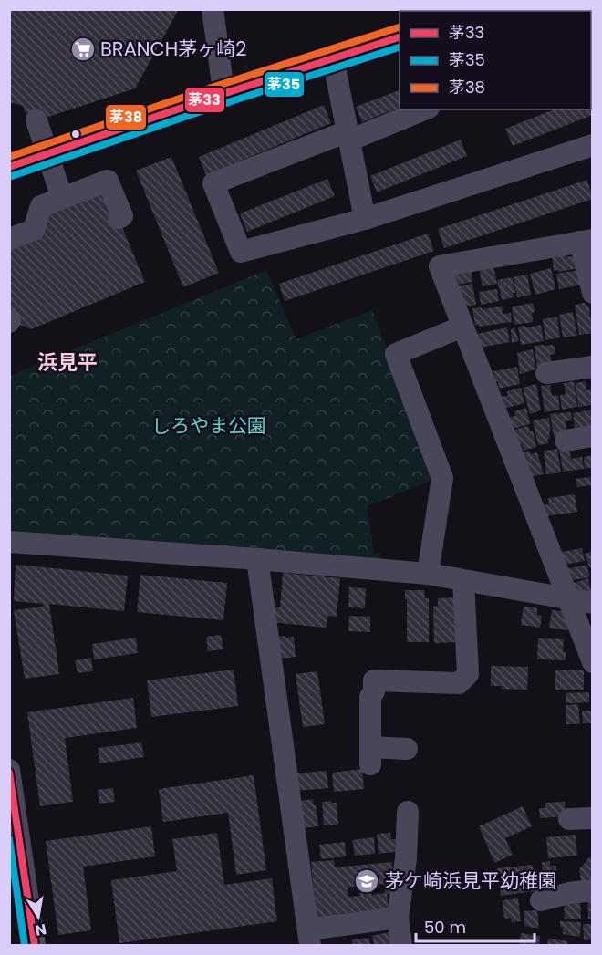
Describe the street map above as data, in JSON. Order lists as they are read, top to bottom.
{
  "districts": ["浜見平"],
  "parks": ["しろやま公園"],
  "places": {
    "supermarket": ["BRANCH茅ヶ崎2"],
    "school or university": ["茅ケ崎浜見平幼稚園"]
  },
  "lines": ["transit line 茅38", "transit line 茅33", "transit line 茅35"],
  "legend": ["茅33", "茅35", "茅38"],
  "scale_bar": "50 m",
  "north": "bottom"
}
